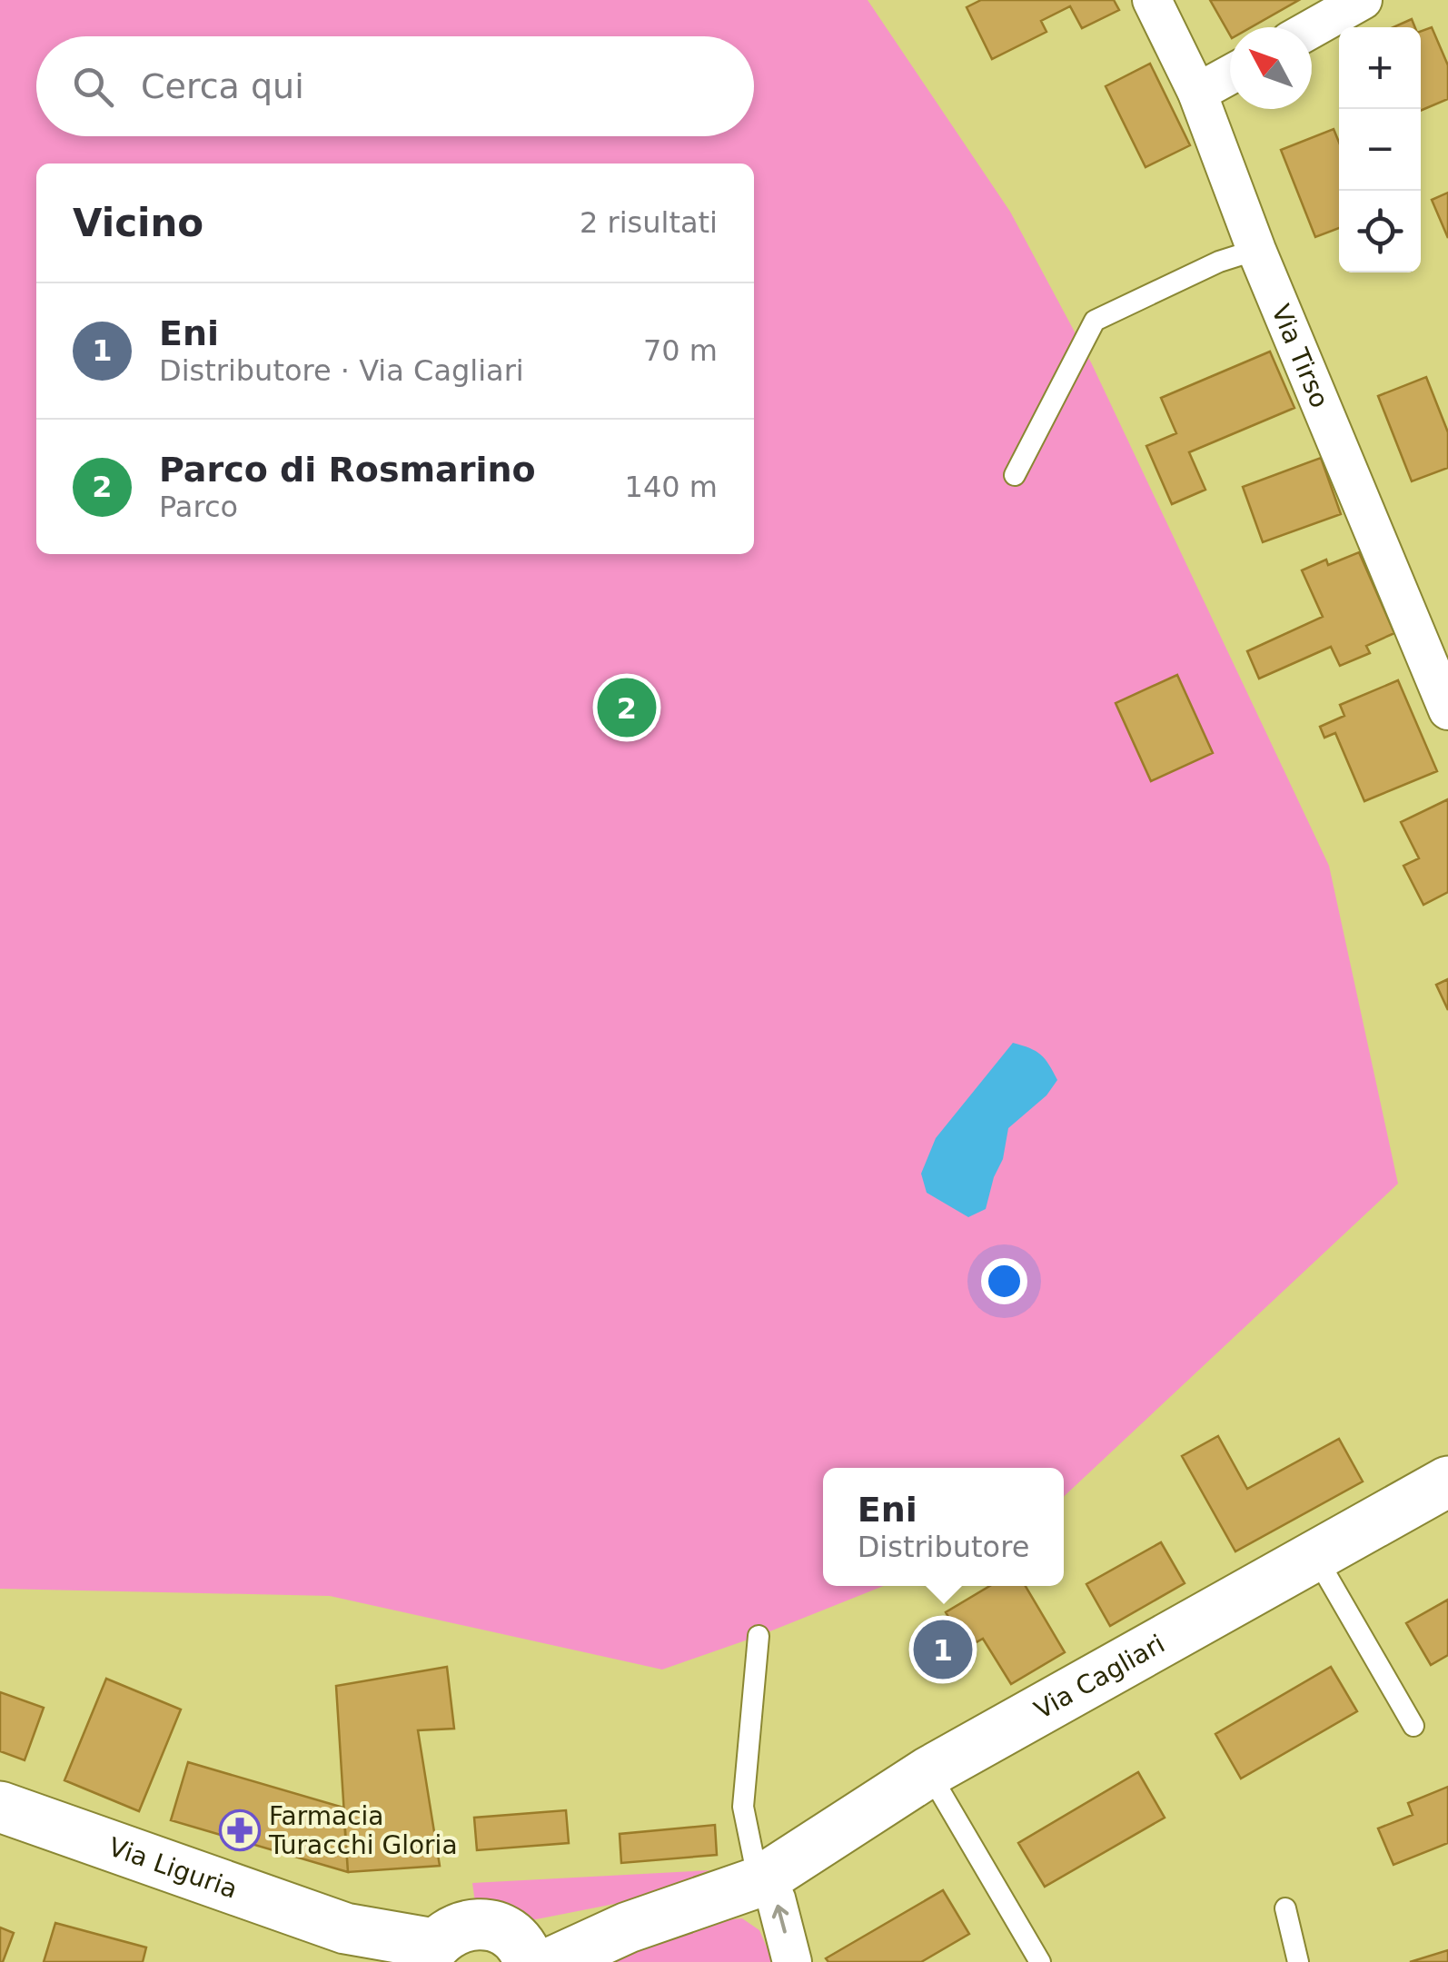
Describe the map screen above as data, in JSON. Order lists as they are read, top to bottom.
{
  "streets": {
    "street": ["Via Tirso", "Via Cagliari", "Via Liguria"]
  },
  "places": {
    "pharmacy": ["Farmacia Turacchi Gloria"]
  },
  "north": "top left",
  "page": {
    "map_buttons": ["+", "−"],
    "search": "Cerca qui",
    "heading": ["Vicino", "2 risultati"],
    "list": [
      {
        "mark": "1",
        "name": "Eni",
        "note": "Distributore · Via Cagliari",
        "value": "70 m"
      },
      {
        "mark": "2",
        "name": "Parco di Rosmarino",
        "note": "Parco",
        "value": "140 m"
      }
    ],
    "pins": ["2", "1"],
    "popup": ["Eni", "Distributore"]
  }
}
